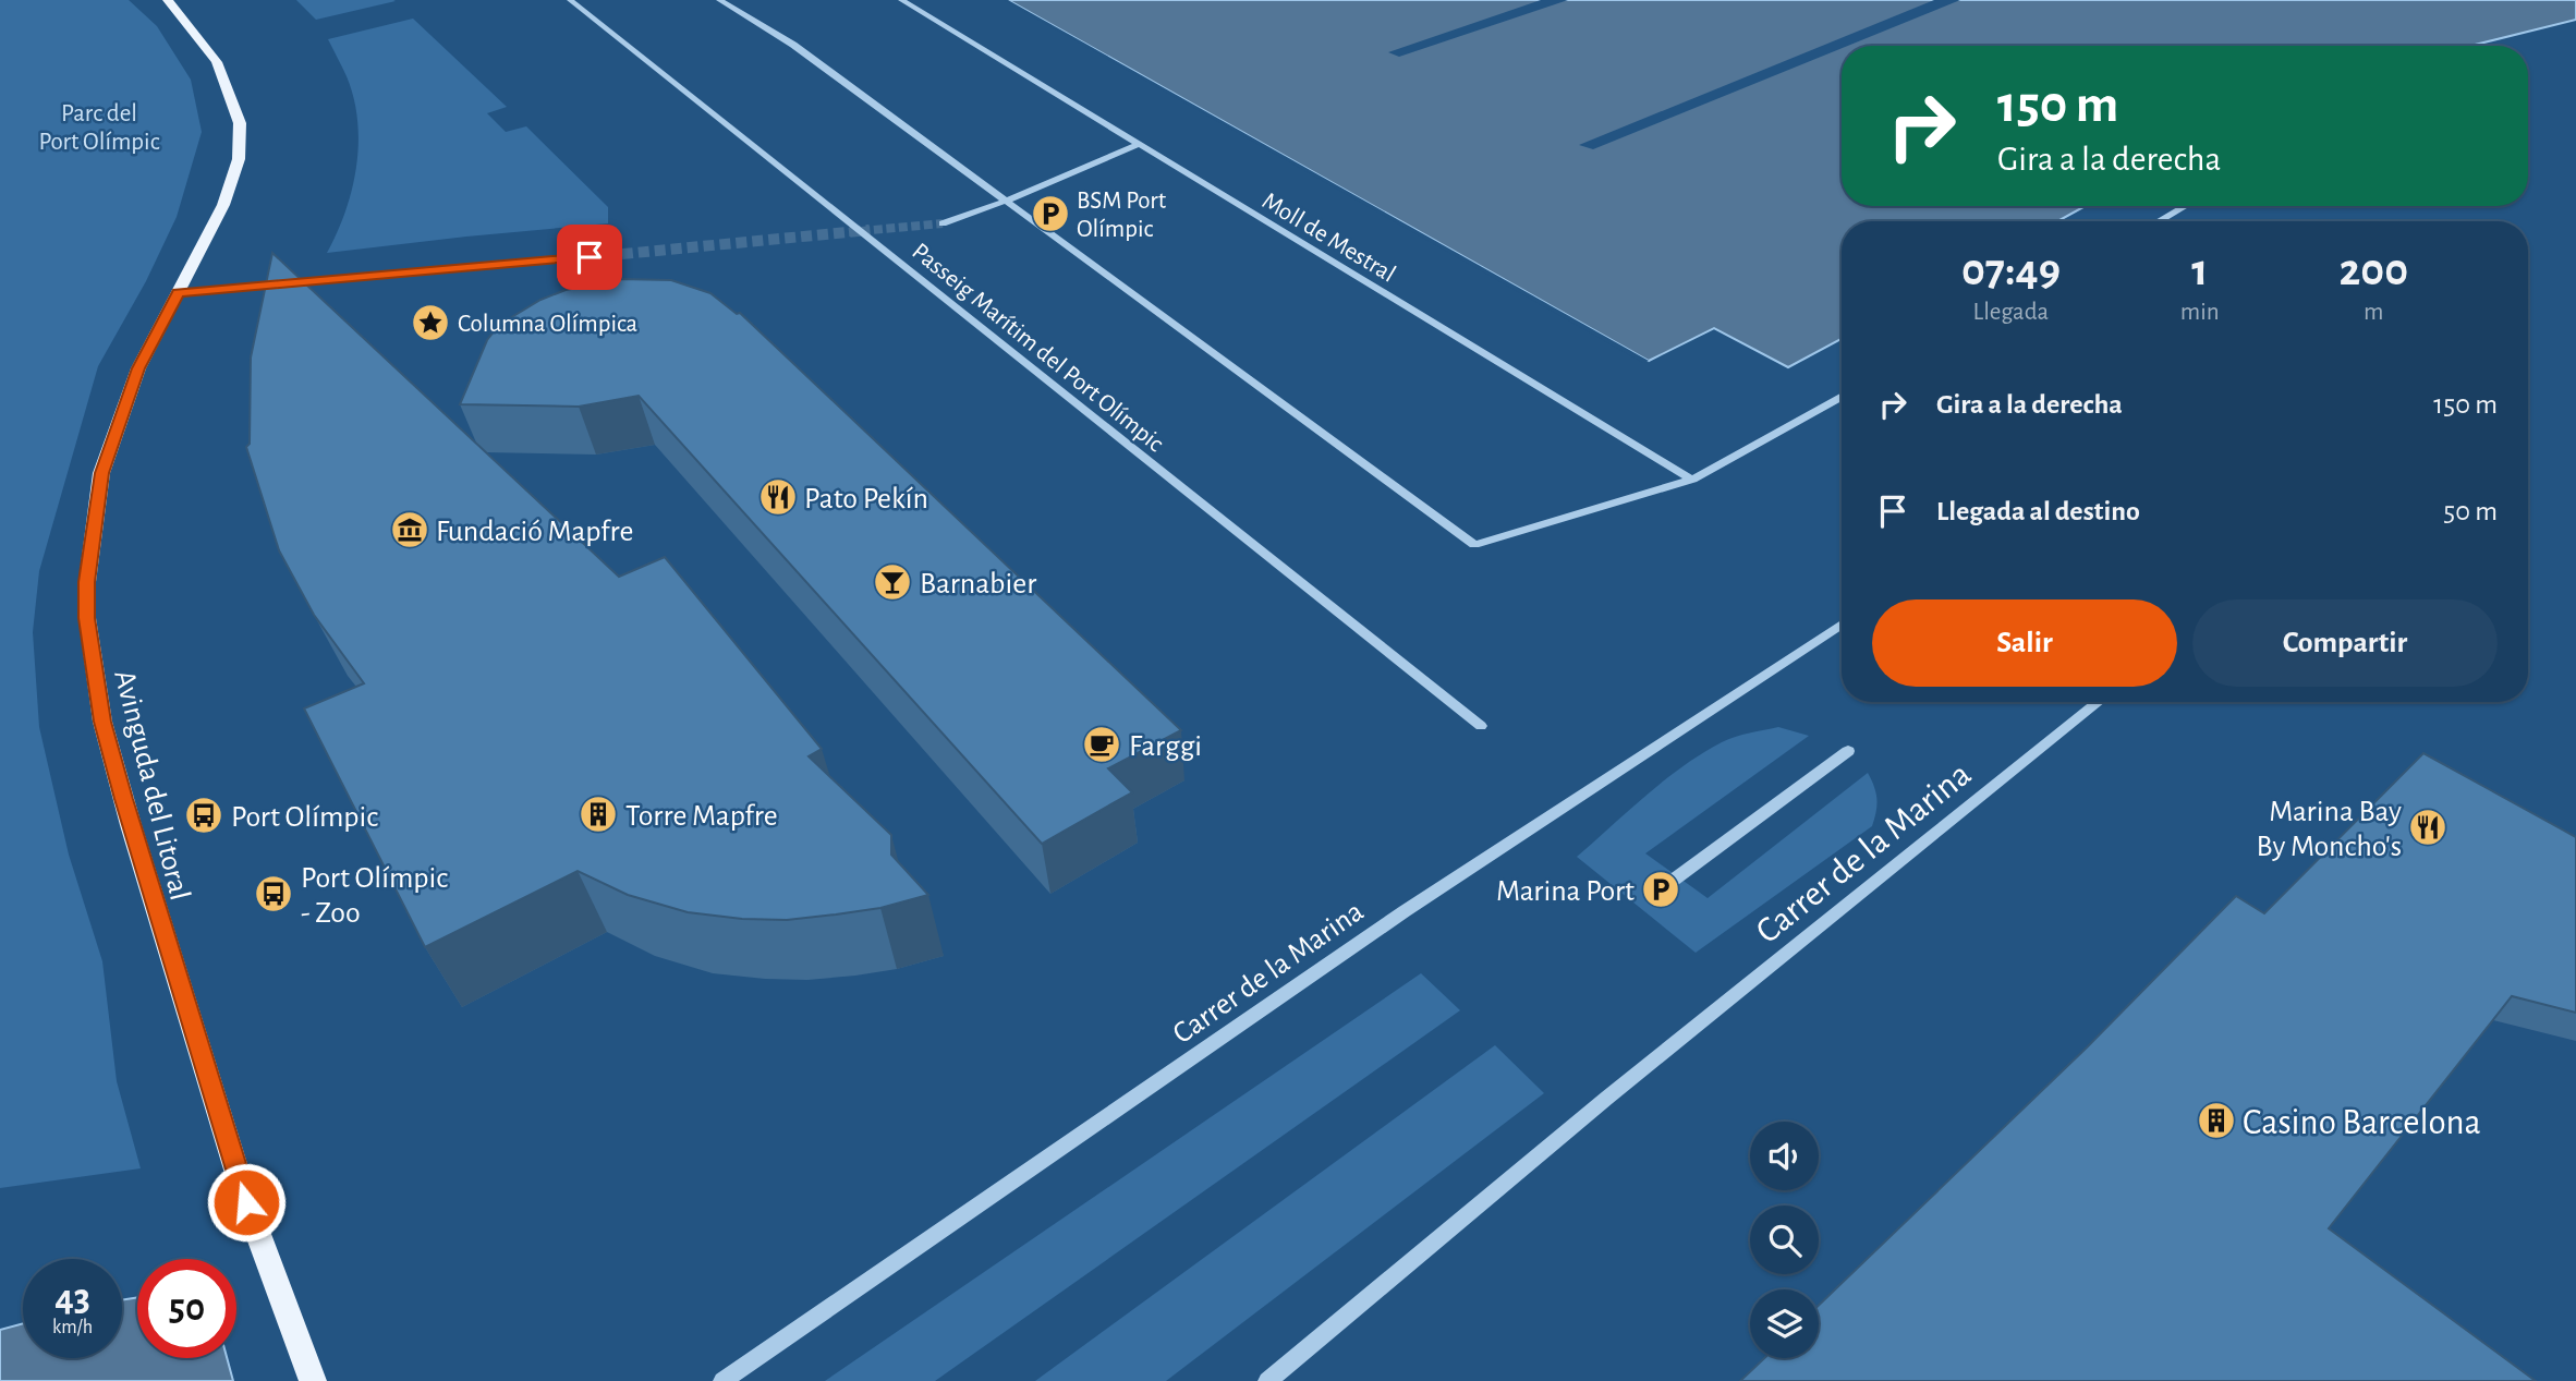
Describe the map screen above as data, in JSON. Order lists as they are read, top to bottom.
{
  "streets": {
    "main road": ["Avinguda del Litoral"],
    "street": ["Moll de Mestral", "Passeig Marítim del Port Olímpic", "Carrer de la Marina"]
  },
  "parks": ["Parc del Port Olímpic"],
  "places": {
    "parking": ["BSM Port Olímpic", "Marina Port"],
    "place": ["Columna Olímpica"],
    "restaurant": ["Pato Pekín", "Marina Bay By Moncho's"],
    "museum": ["Fundació Mapfre"],
    "bar": ["Barnabier"],
    "cafe": ["Farggi"],
    "building": ["Torre Mapfre", "Casino Barcelona"],
    "bus stop": ["Port Olímpic", "Port Olímpic - Zoo"]
  },
  "page": {
    "turn": ["150 m", "Gira a la derecha"],
    "eta": [
      "07:49",
      "Llegada",
      "1",
      "min",
      "200",
      "m"
    ],
    "list": [
      {
        "name": "Gira a la derecha",
        "value": "150 m"
      },
      {
        "name": "Llegada al destino",
        "value": "50 m"
      }
    ],
    "buttons": ["Salir", "Compartir"],
    "speed": "43 km/h",
    "limit": "50"
  }
}
